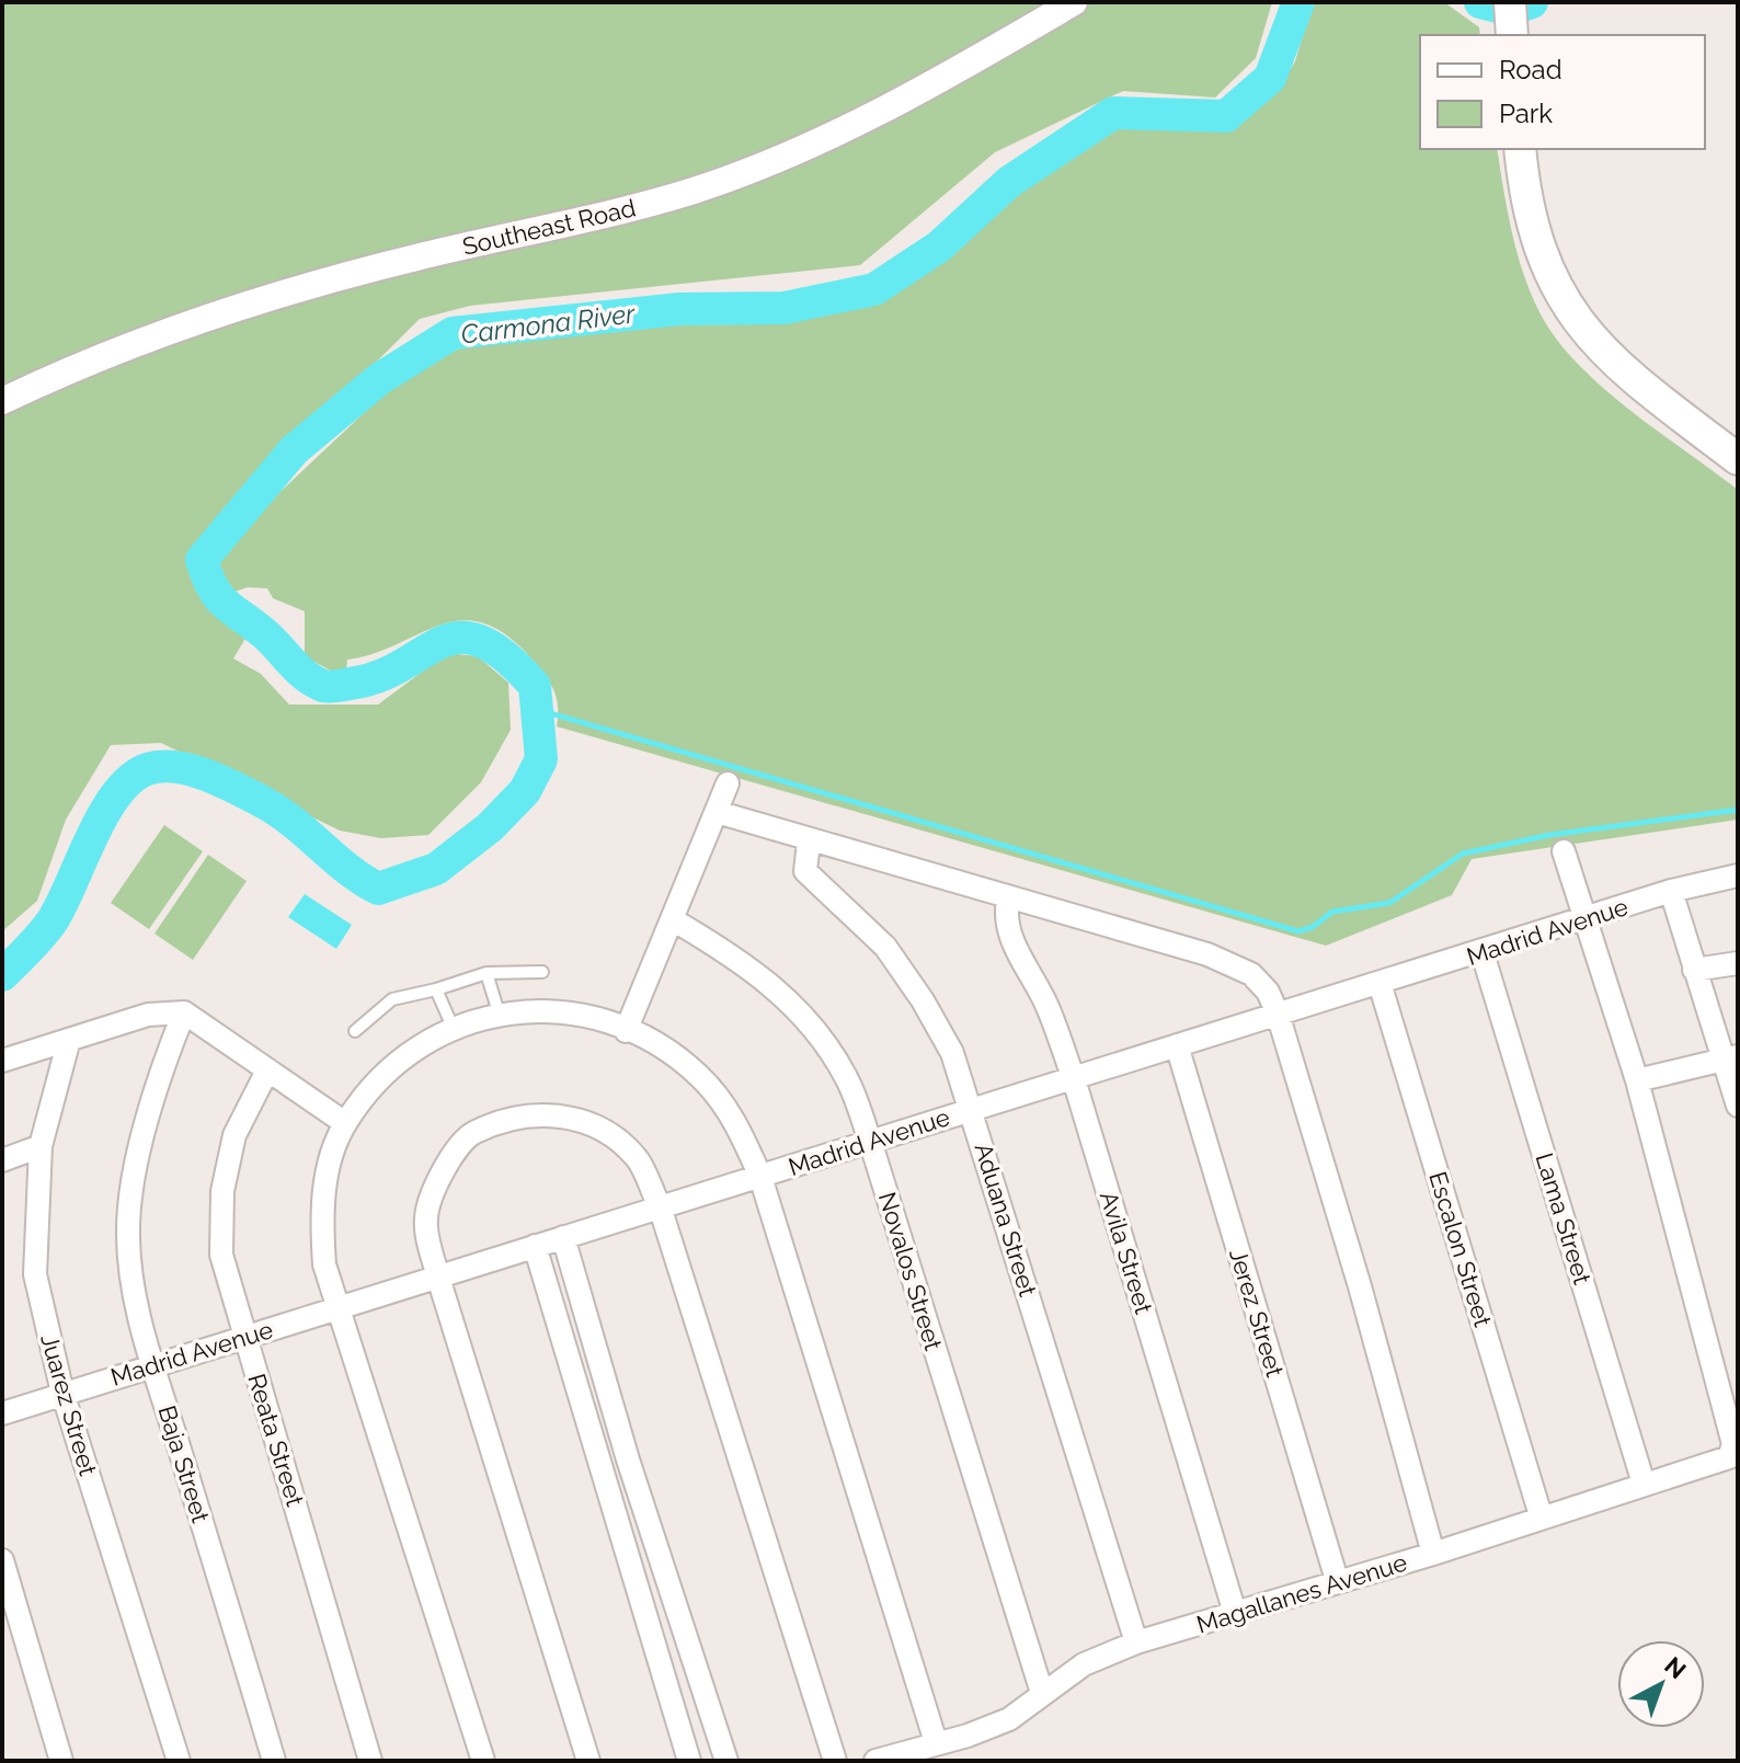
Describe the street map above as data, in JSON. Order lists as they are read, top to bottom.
{
  "streets": {
    "street": [
      "Southeast Road",
      "Madrid Avenue",
      "Lama Street",
      "Aduana Street",
      "Escalon Street",
      "Avila Street",
      "Novalos Street",
      "Jerez Street",
      "Juarez Street",
      "Reata Street",
      "Baja Street",
      "Magallanes Avenue"
    ]
  },
  "crossings": [
    ["Madrid Avenue", "Lama Street"],
    ["Madrid Avenue", "Aduana Street"],
    ["Madrid Avenue", "Escalon Street"],
    ["Madrid Avenue", "Avila Street"],
    ["Madrid Avenue", "Novalos Street"],
    ["Madrid Avenue", "Jerez Street"],
    ["Madrid Avenue", "Juarez Street"],
    ["Madrid Avenue", "Reata Street"],
    ["Madrid Avenue", "Baja Street"],
    ["Lama Street", "Magallanes Avenue"],
    ["Aduana Street", "Magallanes Avenue"],
    ["Escalon Street", "Magallanes Avenue"],
    ["Avila Street", "Magallanes Avenue"],
    ["Novalos Street", "Magallanes Avenue"],
    ["Jerez Street", "Magallanes Avenue"]
  ],
  "water": ["Carmona River"],
  "legend": ["Road", "Park"],
  "north": "top right"
}
